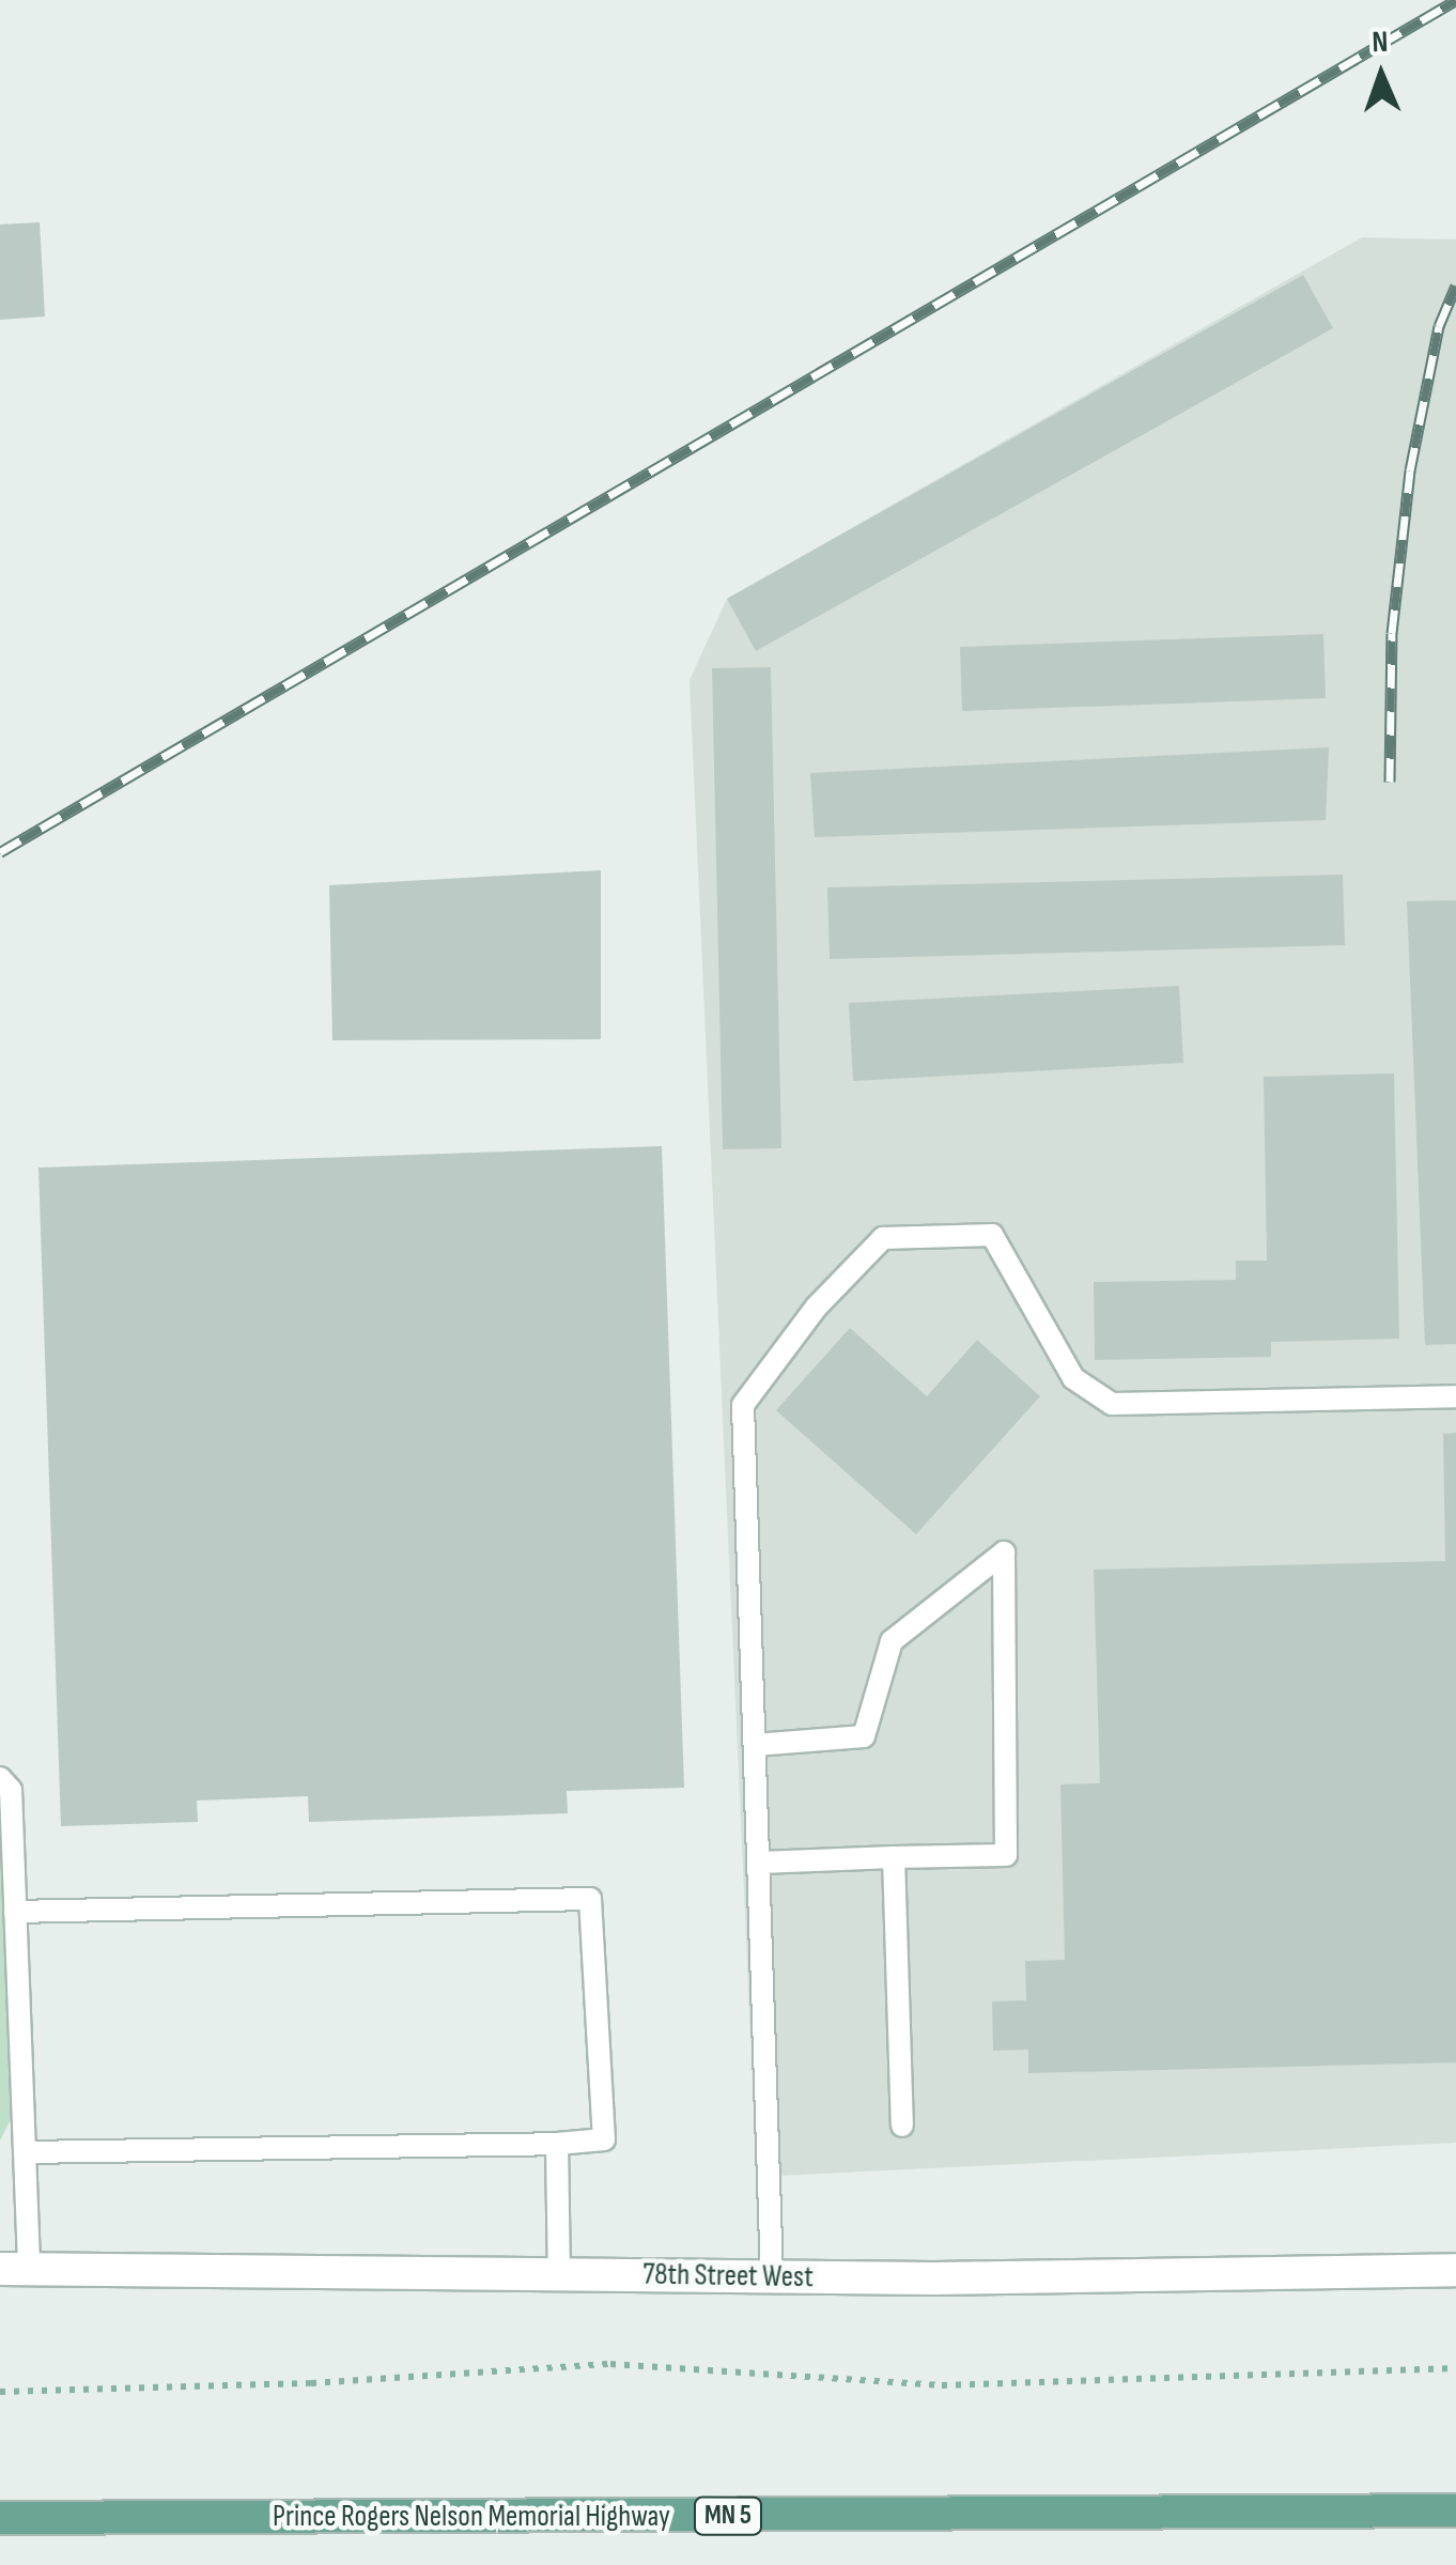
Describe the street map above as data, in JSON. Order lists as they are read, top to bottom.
{
  "streets": {
    "main road": ["MN 5", "Prince Rogers Nelson Memorial Highway"],
    "street": ["78th Street West"]
  },
  "north": "top"
}
